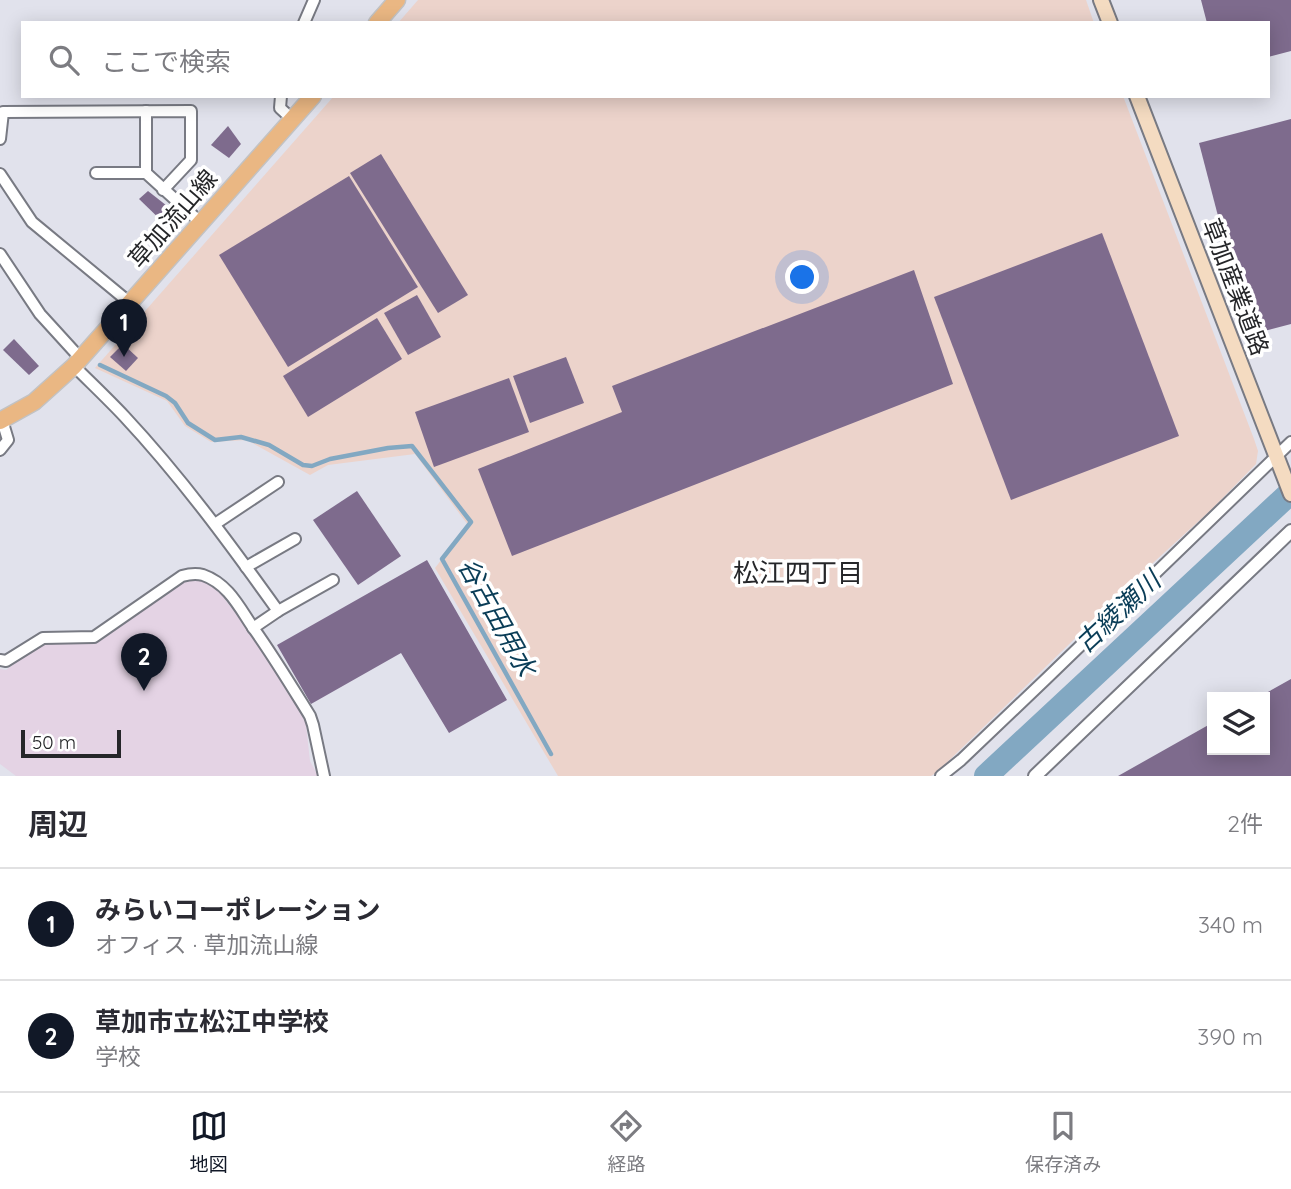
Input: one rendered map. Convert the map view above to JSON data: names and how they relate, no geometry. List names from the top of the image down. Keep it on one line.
{"streets":{"main road":["草加流山線","草加産業道路"]},"districts":["松江四丁目"],"water":["古綾瀬川","谷古田用水"],"scale_bar":"50 m","page":{"search":"ここで検索","pins":["1","2"],"scale":"50 m","heading":["周辺","2件"],"list":[{"mark":"1","name":"みらいコーポレーション","note":"オフィス · 草加流山線","value":"340 m"},{"mark":"2","name":"草加市立松江中学校","note":"学校","value":"390 m"}],"nav":["地図","経路","保存済み"]}}
